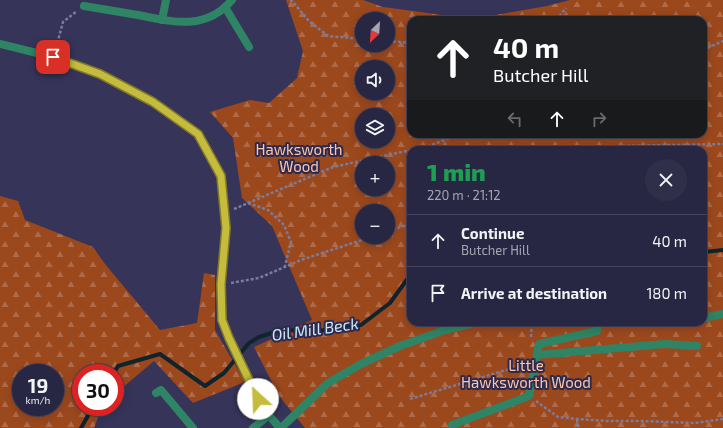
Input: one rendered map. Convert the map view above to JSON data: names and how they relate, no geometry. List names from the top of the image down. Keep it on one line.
{"water":["Oil Mill Beck"],"parks":["Hawksworth Wood","Little Hawksworth Wood"],"north":"bottom left","page":{"map_buttons":["+","−"],"turn":["40 m","Butcher Hill"],"heading":["1 min","220 m · 21:12"],"list":[{"name":"Continue","note":"Butcher Hill","value":"40 m"},{"name":"Arrive at destination","value":"180 m"}],"speed":"19 km/h","limit":"30"}}
